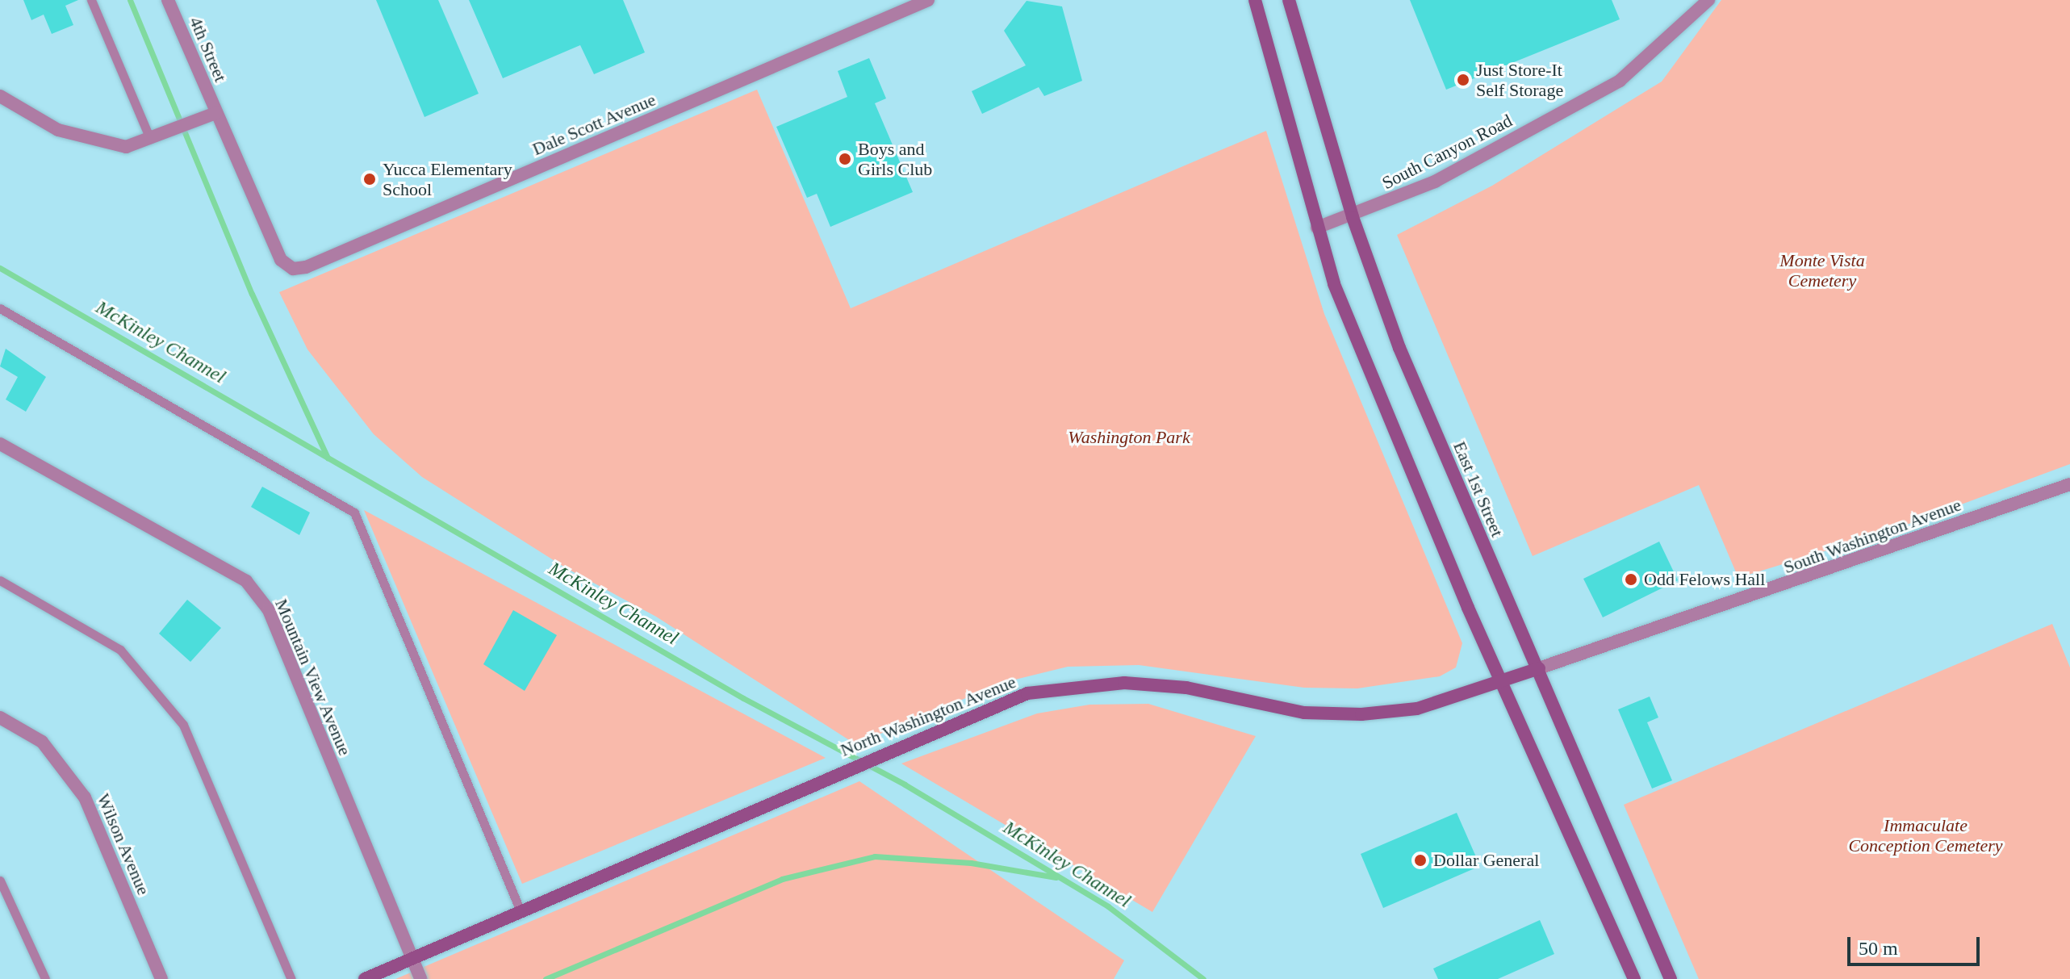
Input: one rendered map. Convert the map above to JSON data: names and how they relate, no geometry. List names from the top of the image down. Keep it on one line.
{"streets":{"main road":["East 1st Street","North Washington Avenue"],"street":["4th Street","Dale Scott Avenue","South Canyon Road","South Washington Avenue","Mountain View Avenue","Wilson Avenue"]},"crossings":[["4th Street","Dale Scott Avenue"],["South Canyon Road","East 1st Street"],["East 1st Street","South Washington Avenue"],["East 1st Street","North Washington Avenue"],["South Washington Avenue","North Washington Avenue"],["Mountain View Avenue","North Washington Avenue"]],"water":["McKinley Channel"],"parks":["Monte Vista Cemetery","Washington Park","Immaculate Conception Cemetery"],"places":["Just Store-It Self Storage","Boys and Girls Club","Yucca Elementary School","Odd Felows Hall","Dollar General"],"scale_bar":"50 m"}
